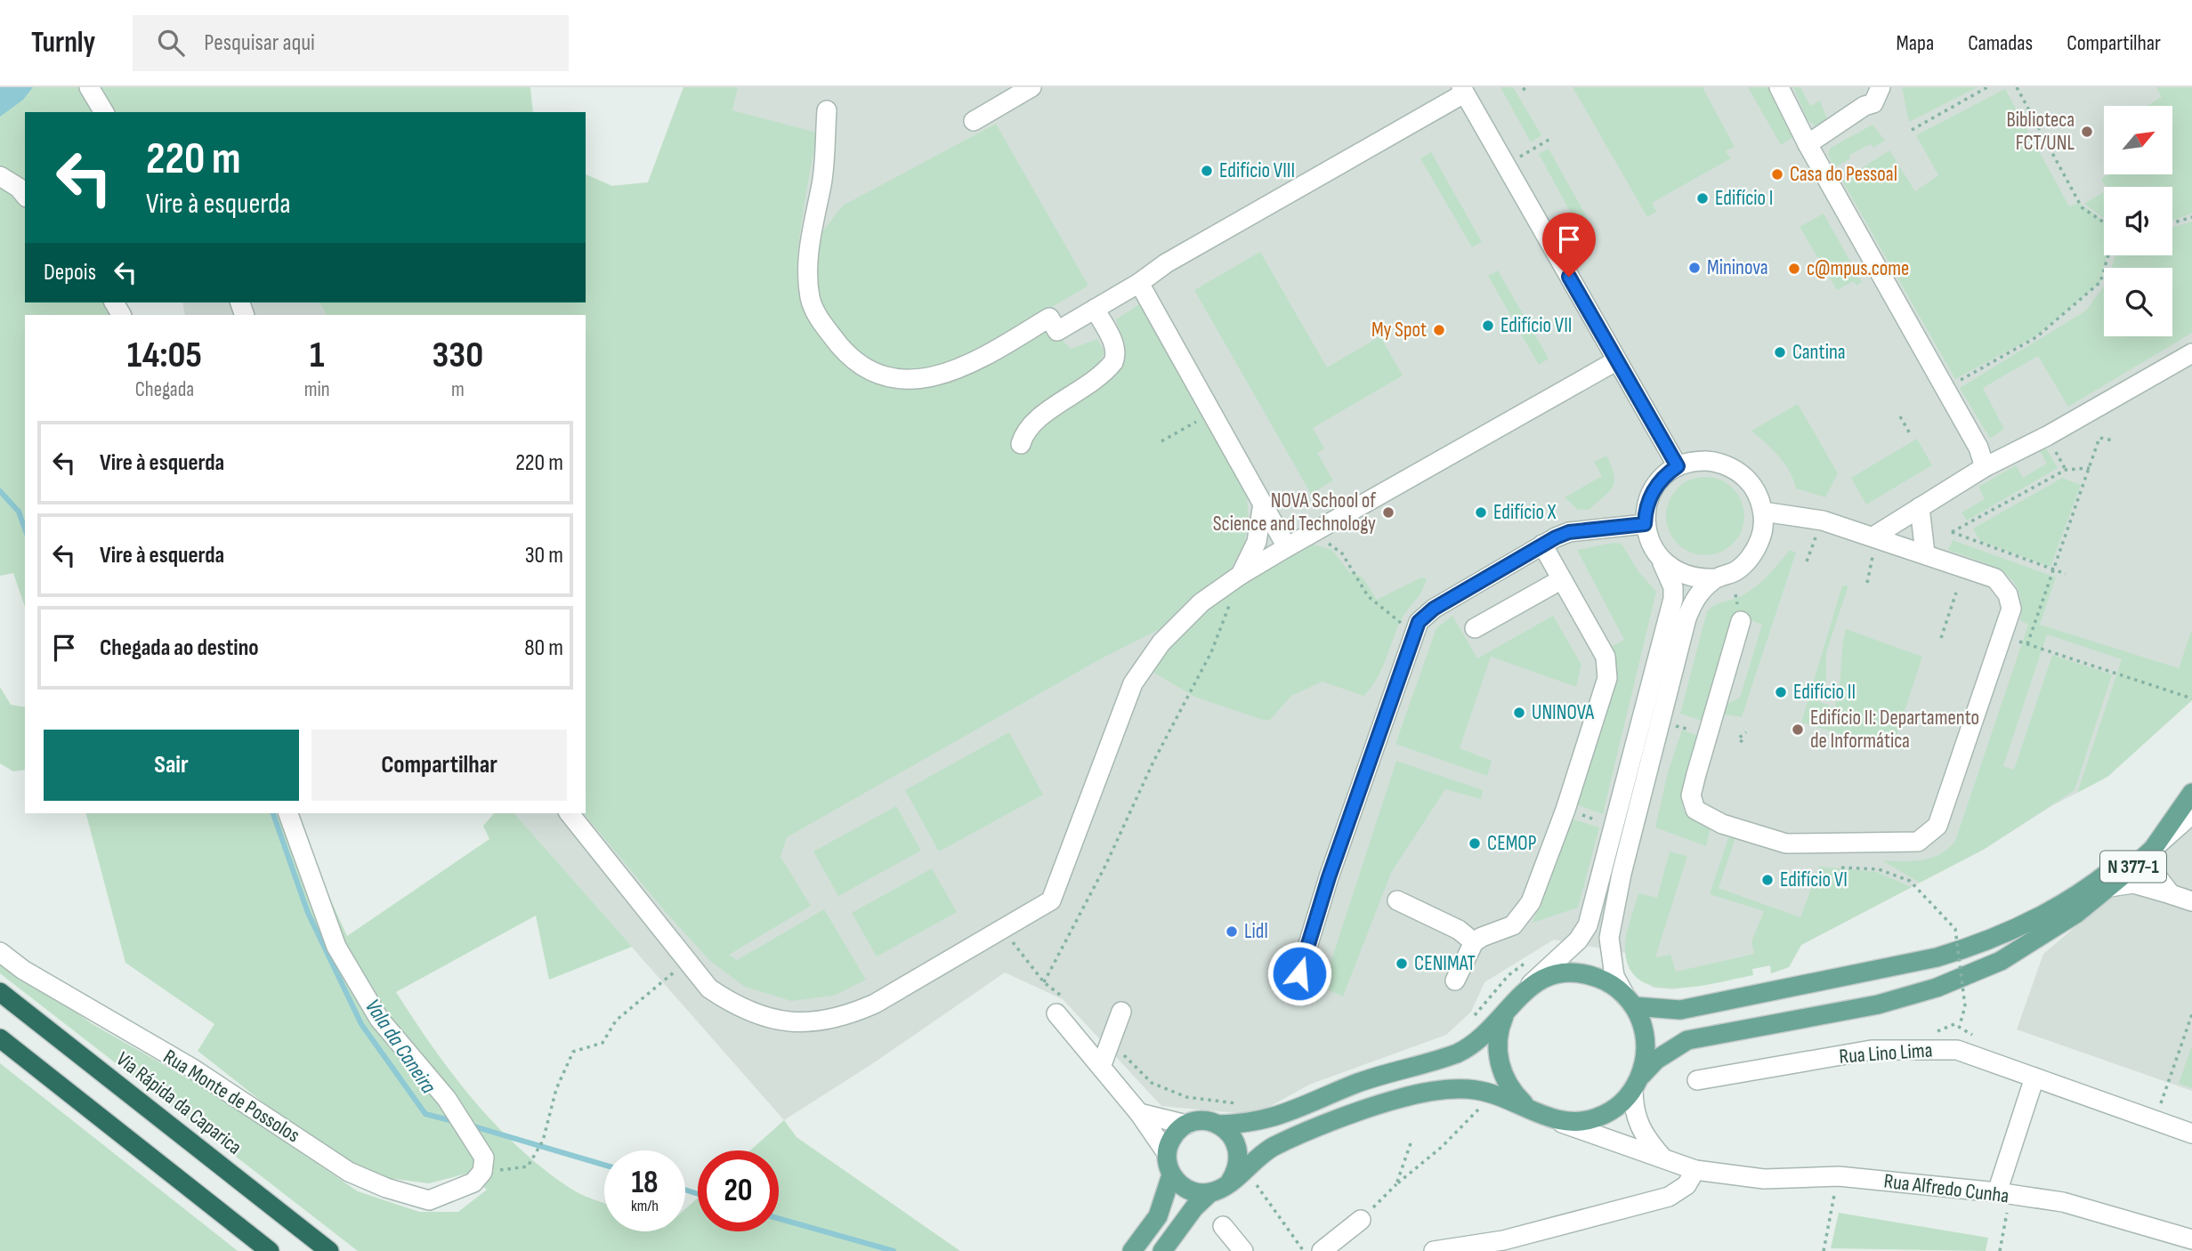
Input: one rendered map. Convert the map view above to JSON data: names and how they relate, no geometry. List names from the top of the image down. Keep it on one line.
{"streets":{"highway":["Via Rápida da Caparica"],"main road":["N 377-1"],"street":["Rua Lino Lima","Rua Monte de Possolos","Rua Alfredo Cunha"]},"crossings":[["N 377-1","Rua Alfredo Cunha"]],"water":["Vala da Caneira"],"places":["Biblioteca FCT/UNL","Edifício VIII","Casa do Pessoal","Edifício I","Mininova","c@mpus.come","Edifício VII","My Spot","Cantina","NOVA School of Science and Technology","Edifício X","Edifício II","UNINOVA","Edifício II: Departamento de Informática","CEMOP","Edifício VI","Lidl","CENIMAT"],"north":"top right","page":{"header":"Turnly","search":"Pesquisar aqui","nav":["Mapa","Camadas","Compartilhar"],"turn":["220 m","Vire à esquerda"],"then":"Depois","eta":["14:05","Chegada","1","min","330","m"],"list":[{"name":"Vire à esquerda","value":"220 m"},{"name":"Vire à esquerda","value":"30 m"},{"name":"Chegada ao destino","value":"80 m"}],"buttons":["Sair","Compartilhar"],"speed":"18 km/h","limit":"20"}}
